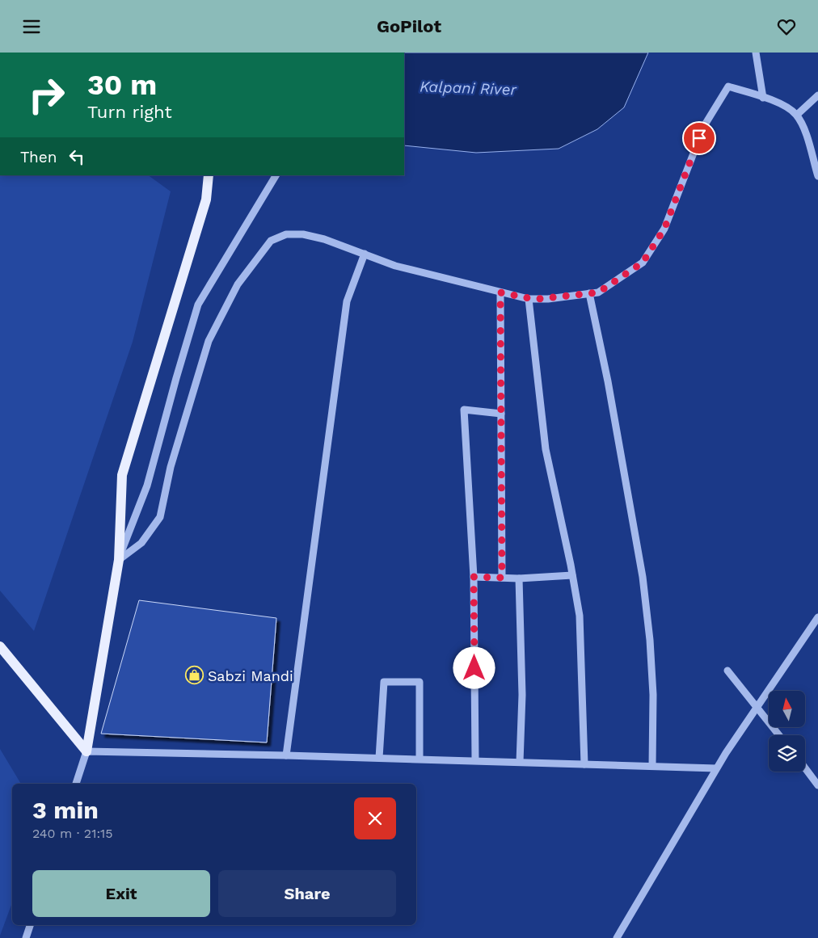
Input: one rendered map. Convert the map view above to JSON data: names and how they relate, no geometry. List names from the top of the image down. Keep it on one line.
{"water":["Kalpani River"],"places":{"shop":["Sabzi Mandi"]},"north":"top","page":{"header":"GoPilot","turn":["30 m","Turn right"],"then":"Then","heading":["3 min","240 m · 21:15"],"buttons":["Exit","Share"]}}
